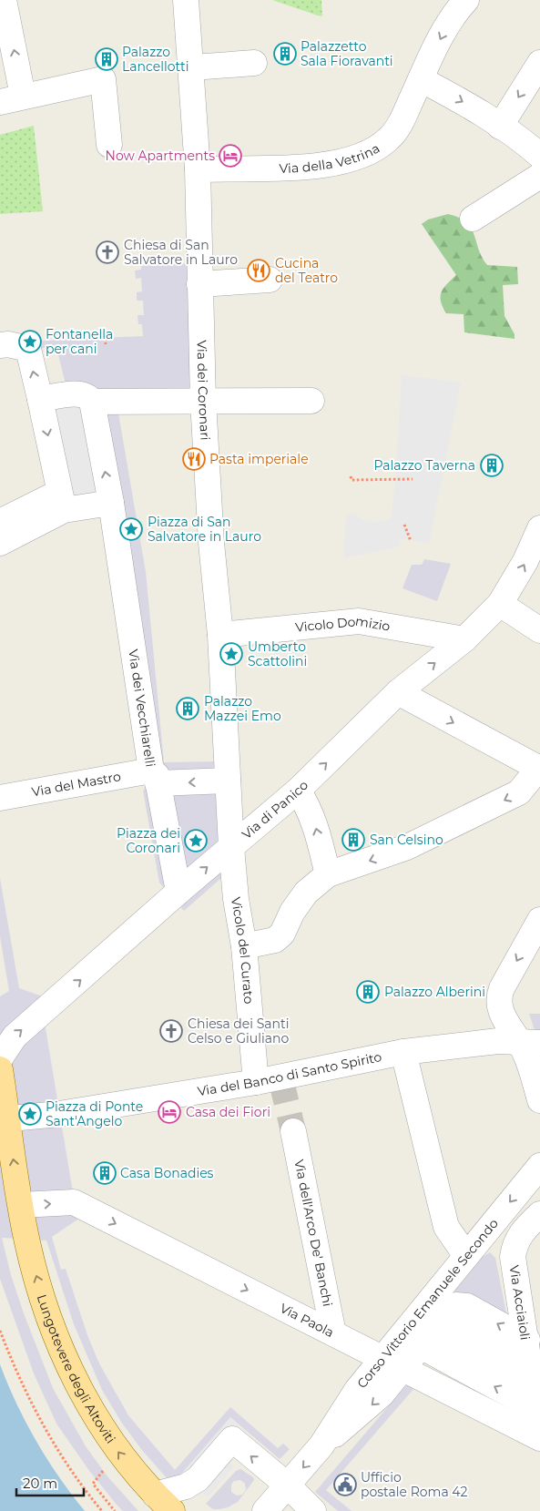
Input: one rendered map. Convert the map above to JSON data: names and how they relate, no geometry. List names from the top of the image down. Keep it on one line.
{"streets":{"main road":["Lungotevere degli Altoviti"],"street":["Via della Vetrina","Via dei Coronari","Vicolo Domizio","Via dei Vecchiarelli","Via del Mastro","Via di Panico","Vicolo del Curato","Via del Banco di Santo Spirito","Via dell'Arco De' Banchi","Via Acciaioli","Corso Vittorio Emanuele Secondo","Via Paola"]},"crossings":[["Via della Vetrina","Via dei Coronari"],["Via dei Coronari","Vicolo Domizio"],["Vicolo Domizio","Via di Panico"],["Via dei Vecchiarelli","Via del Mastro"],["Via dei Vecchiarelli","Via di Panico"],["Via di Panico","Vicolo del Curato"],["Vicolo del Curato","Via del Banco di Santo Spirito"],["Via dell'Arco De' Banchi","Via Paola"],["Corso Vittorio Emanuele Secondo","Via Paola"],["Via Paola","Lungotevere degli Altoviti"]],"one_way":["Corso Vittorio Emanuele Secondo","Via Paola","Lungotevere degli Altoviti"],"places":{"building":["Palazzetto Sala Fioravanti","Palazzo Lancellotti","Palazzo Taverna","Palazzo Mazzei Emo","San Celsino","Palazzo Alberini","Casa Bonadies"],"hotel":["Now Apartments","Casa dei Fiori"],"church":["Chiesa di San Salvatore in Lauro","Chiesa dei Santi Celso e Giuliano"],"restaurant":["Cucina del Teatro","Pasta imperiale"],"place":["Fontanella per cani","Piazza di San Salvatore in Lauro","Umberto Scattolini","Piazza dei Coronari","Piazza di Ponte Sant'Angelo"],"public building":["Ufficio postale Roma 42"]},"scale_bar":"20 m"}
